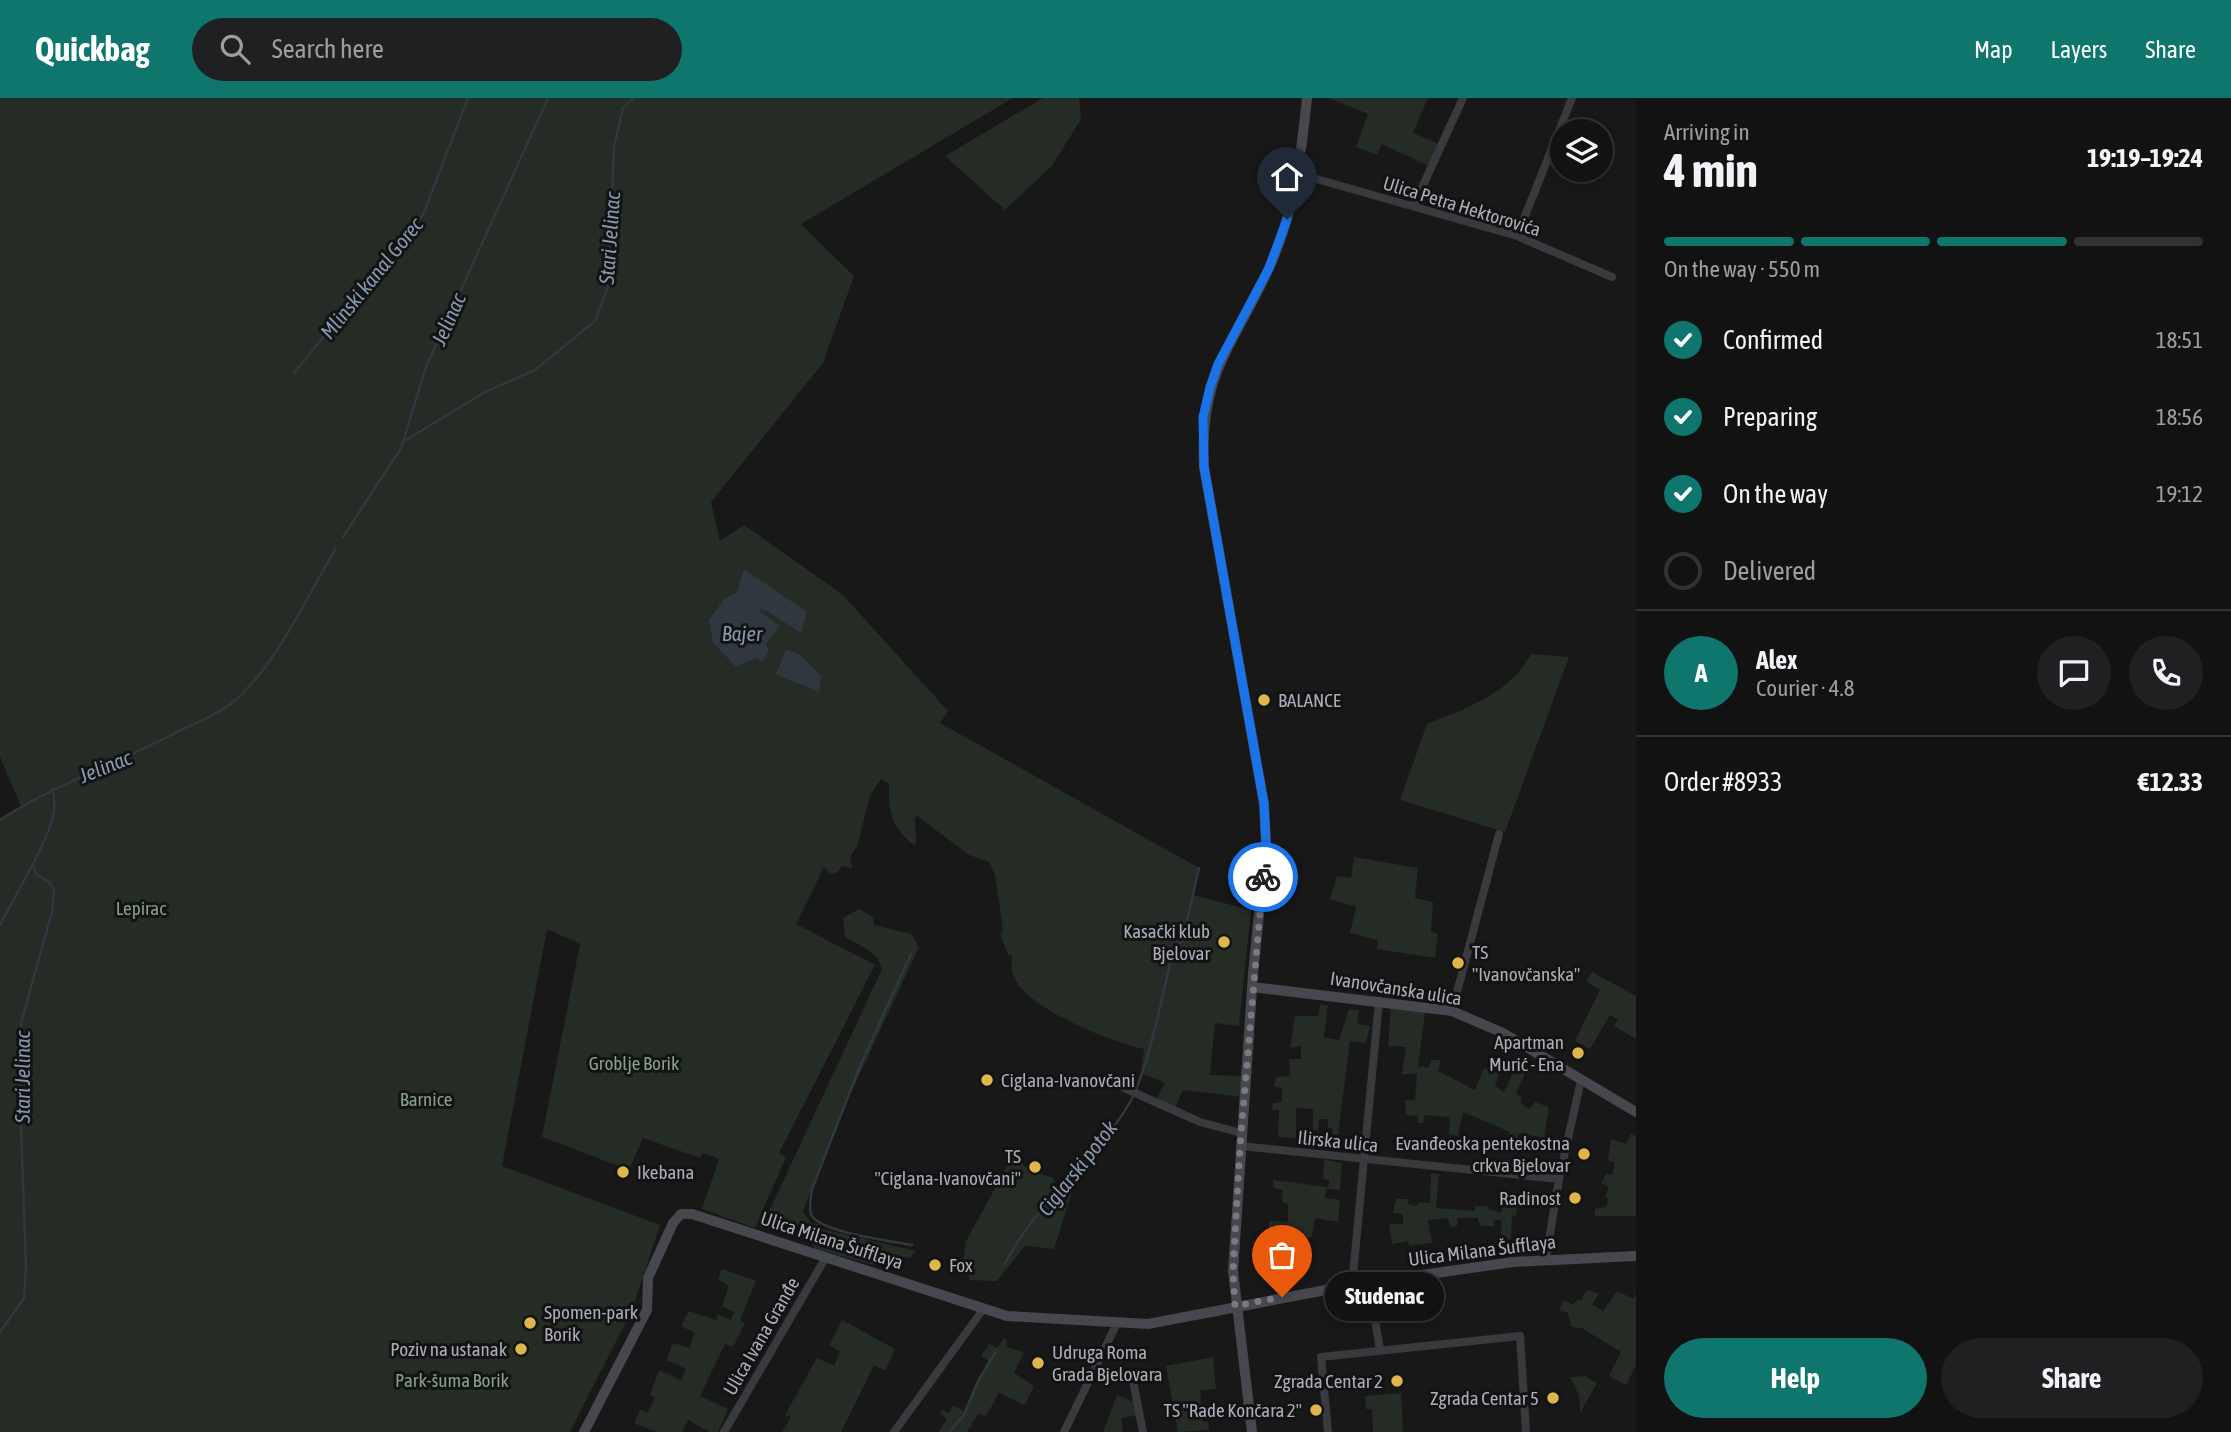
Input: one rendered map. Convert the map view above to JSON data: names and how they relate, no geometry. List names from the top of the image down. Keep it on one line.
{"streets":{"street":["Ulica Petra Hektorovića","Ivanovčanska ulica","Ilirska ulica","Ulica Milana Šufflaya","Ulica Ivana Granđe"]},"crossings":[["Ulica Milana Šufflaya","Ulica Ivana Granđe"]],"water":["Stari Jelinac","Mlinski kanal Gorec","Jelinac","Bajer","Ciglarski potok"],"parks":["Lepirac","Groblje Borik","Barnice","Park-šuma Borik"],"places":["BALANCE","Kasački klub Bjelovar","TS \"Ivanovčanska\"","Apartman Murić - Ena","Ciglana-Ivanovčani","Evanđeoska pentekostna crkva Bjelovar","TS \"Ciglana-Ivanovčani\"","Ikebana","Radinost","Fox","Studenac","Spomen-park Borik","Poziv na ustanak","Udruga Roma Grada Bjelovara","Zgrada Centar 2","Zgrada Centar 5","TS \"Rade Končara 2\""],"page":{"header":"Quickbag","search":"Search here","nav":["Map","Layers","Share"],"heading":["4 min","Arriving in","19:19–19:24"],"panel":["Alex","Courier · 4.8","Order #8933","€12.33"],"bar":"On the way · 550 m","list":[["Confirmed","18:51"],["Preparing","18:56"],["On the way","19:12"],"Delivered"],"round":"A","bubble":"Studenac","buttons":["Help","Share"]}}
